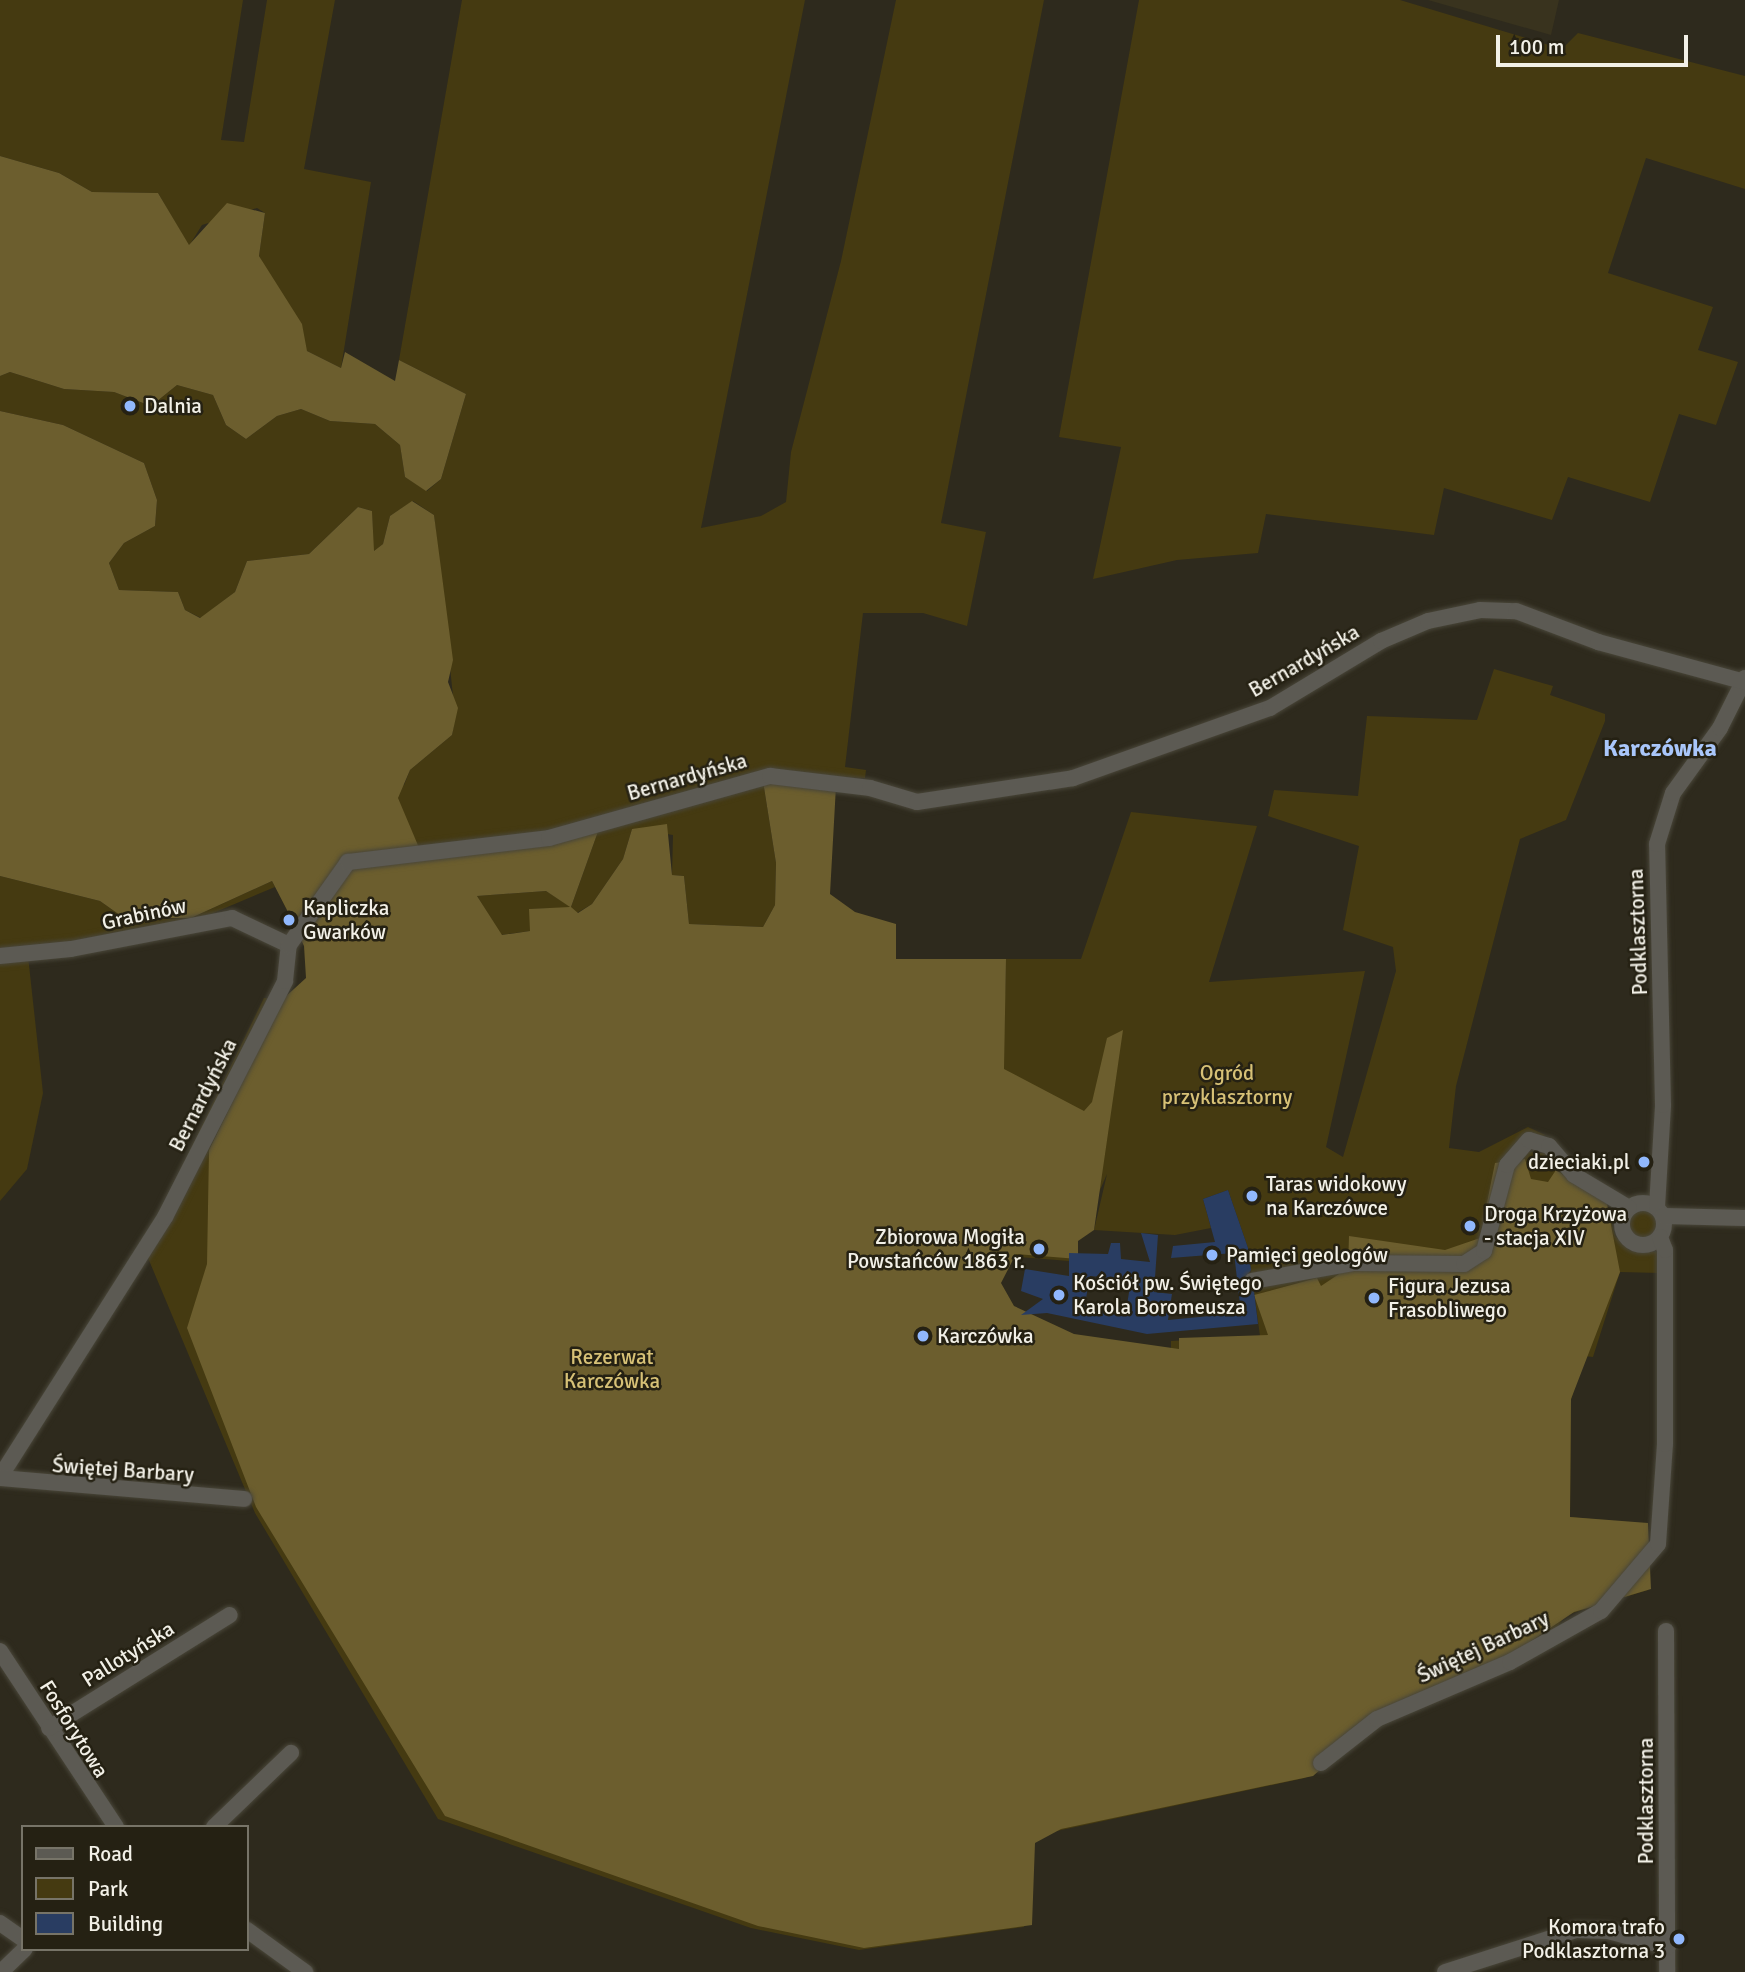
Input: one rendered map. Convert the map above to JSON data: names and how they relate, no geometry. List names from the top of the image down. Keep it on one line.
{"streets":{"street":["Bernardyńska","Grabinów","Podklasztorna","Świętej Barbary","Pallotyńska","Fosforytowa"]},"crossings":[["Bernardyńska","Grabinów"],["Bernardyńska","Podklasztorna"],["Bernardyńska","Świętej Barbary"],["Podklasztorna","Świętej Barbary"],["Pallotyńska","Fosforytowa"]],"districts":["Karczówka"],"parks":["Ogród przyklasztorny","Rezerwat Karczówka"],"places":["Dalnia","Kapliczka Gwarków","dzieciaki.pl","Taras widokowy na Karczówce","Droga Krzyżowa - stacja XIV","Zbiorowa Mogiła Powstańców 1863 r.","Pamięci geologów","Kościół pw. Świętego Karola Boromeusza","Figura Jezusa Frasobliwego","Karczówka","Komora trafo Podklasztorna 3"],"legend":["Road","Park","Building"],"scale_bar":"100 m"}
